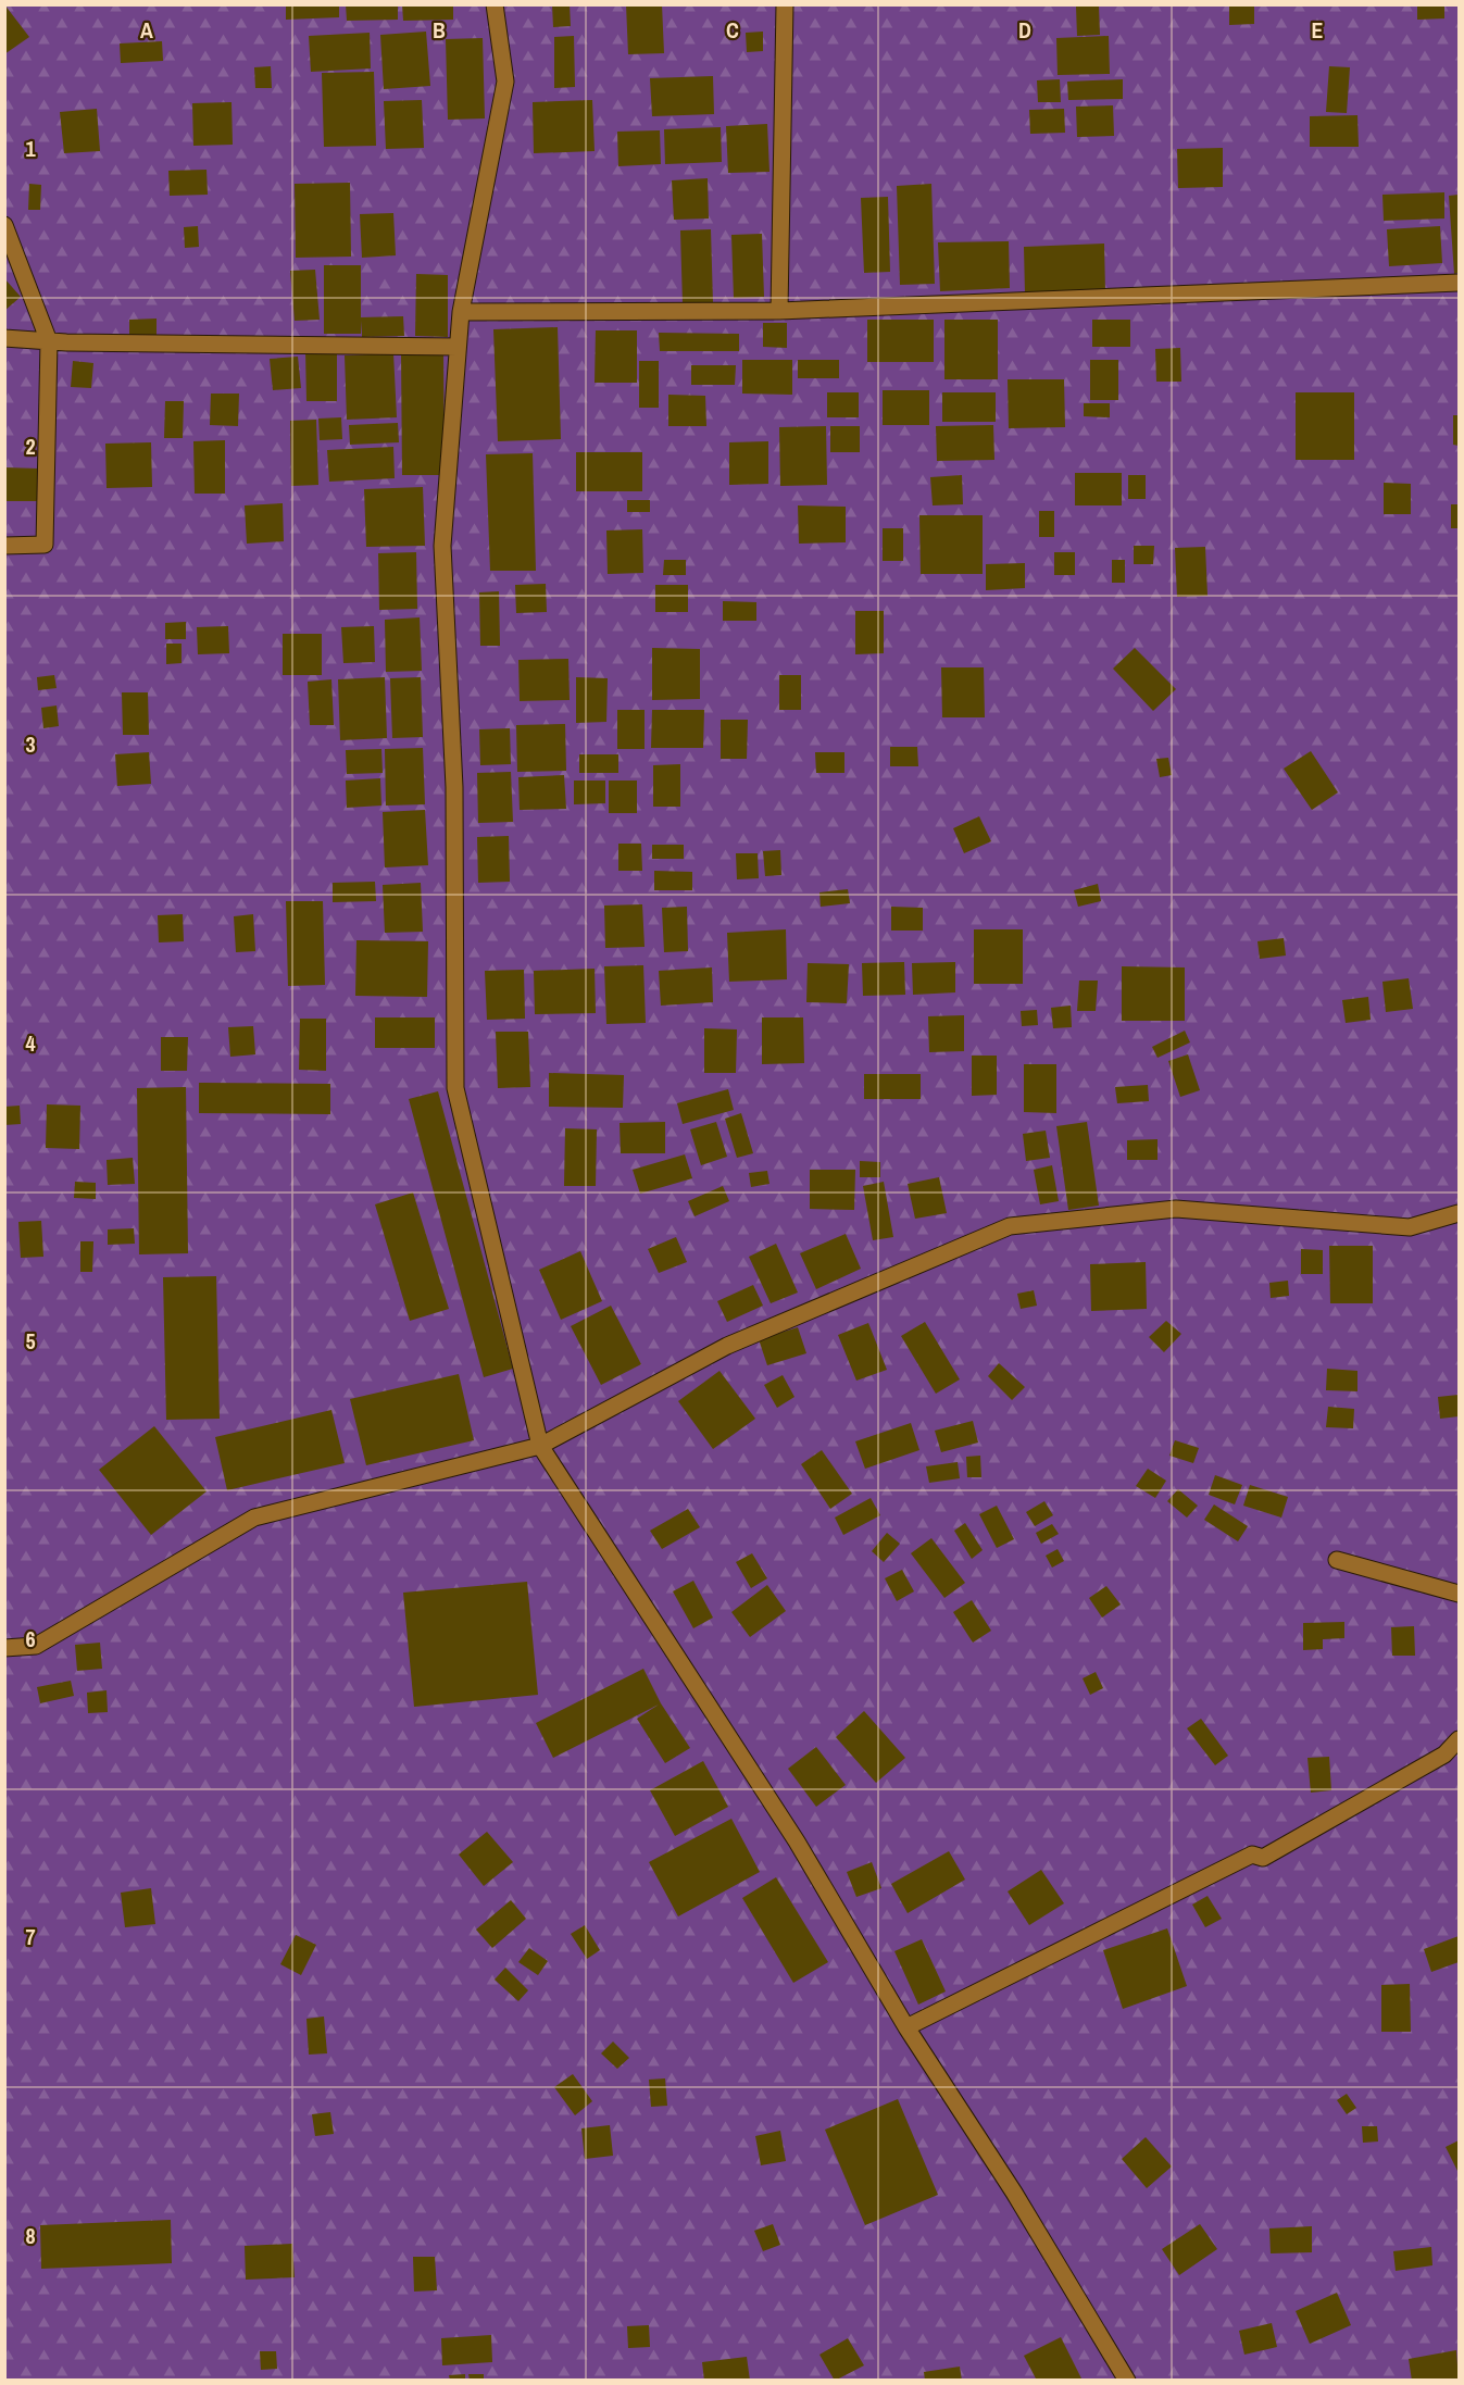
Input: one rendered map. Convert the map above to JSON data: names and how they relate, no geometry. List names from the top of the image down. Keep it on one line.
{"grid":{"columns":["A","B","C","D","E"],"rows":["1","2","3","4","5","6","7","8"]}}
